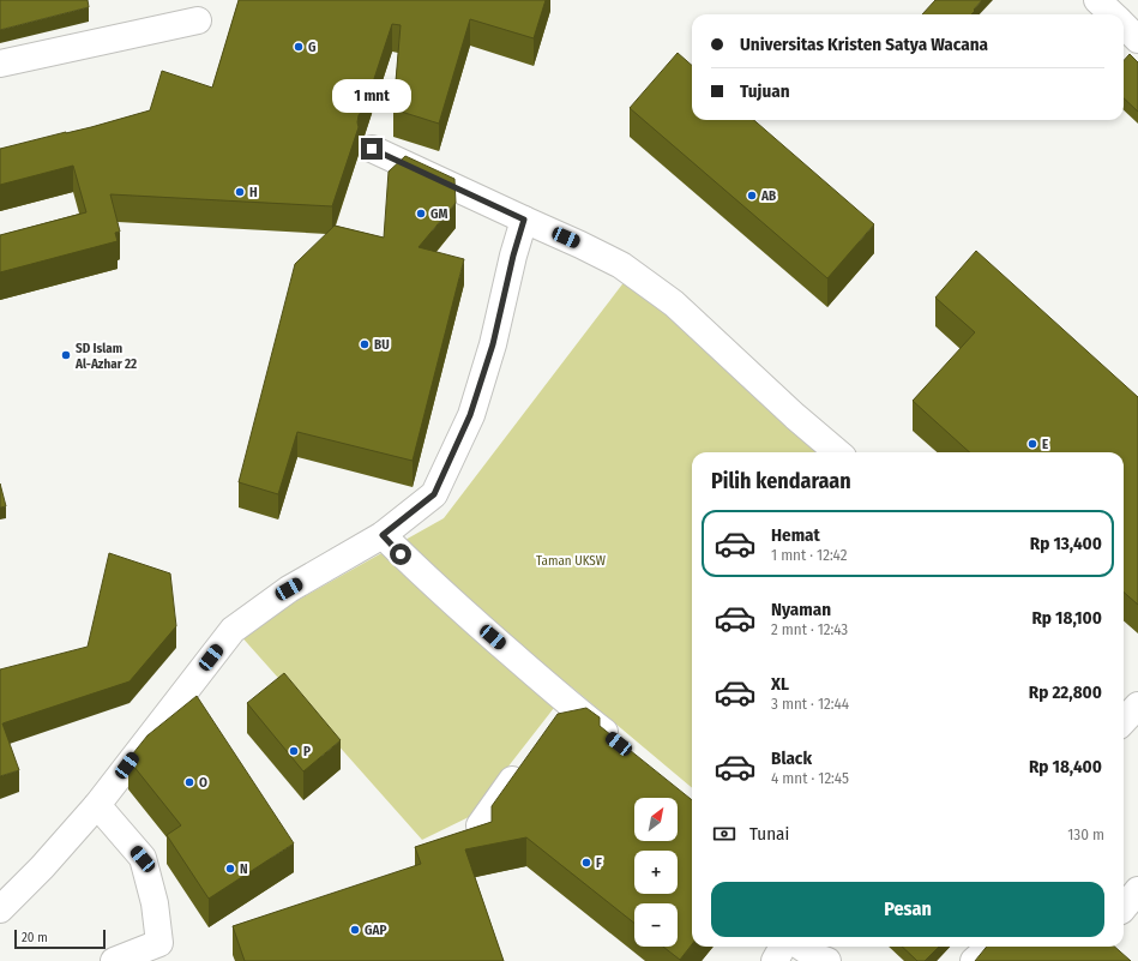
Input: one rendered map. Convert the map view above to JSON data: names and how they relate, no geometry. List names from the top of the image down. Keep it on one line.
{"parks":["Taman UKSW"],"places":["G","H","AB","GM","BU","SD Islam Al-Azhar 22","E","P","O","F","N","GAP"],"scale_bar":"20 m","north":"top right","page":{"banner":["Universitas Kristen Satya Wacana","Tujuan"],"bubble":"1 mnt","heading":"Pilih kendaraan","list":[{"name":"Hemat","note":"1 mnt · 12:42","value":"Rp 13,400"},{"name":"Nyaman","note":"2 mnt · 12:43","value":"Rp 18,100"},{"name":"XL","note":"3 mnt · 12:44","value":"Rp 22,800"},{"name":"Black","note":"4 mnt · 12:45","value":"Rp 18,400"}],"map_buttons":["+","−"],"pay":["Tunai","130 m"],"buttons":"Pesan","scale":"20 m"}}
